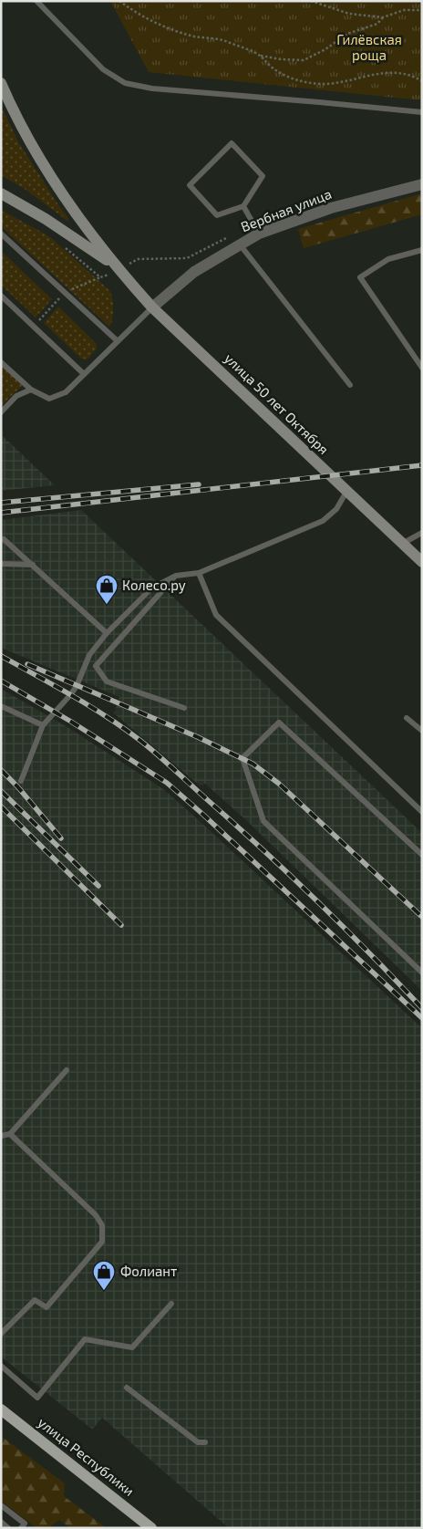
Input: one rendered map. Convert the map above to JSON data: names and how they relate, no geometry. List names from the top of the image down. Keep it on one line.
{"streets":{"main road":["улица 50 лет Октября","улица Республики"],"street":["Вербная улица"]},"crossings":[["Вербная улица","улица 50 лет Октября"]],"parks":["Гилёвская роща"],"places":{"shop":["Колесо.ру","Фолиант"]}}
